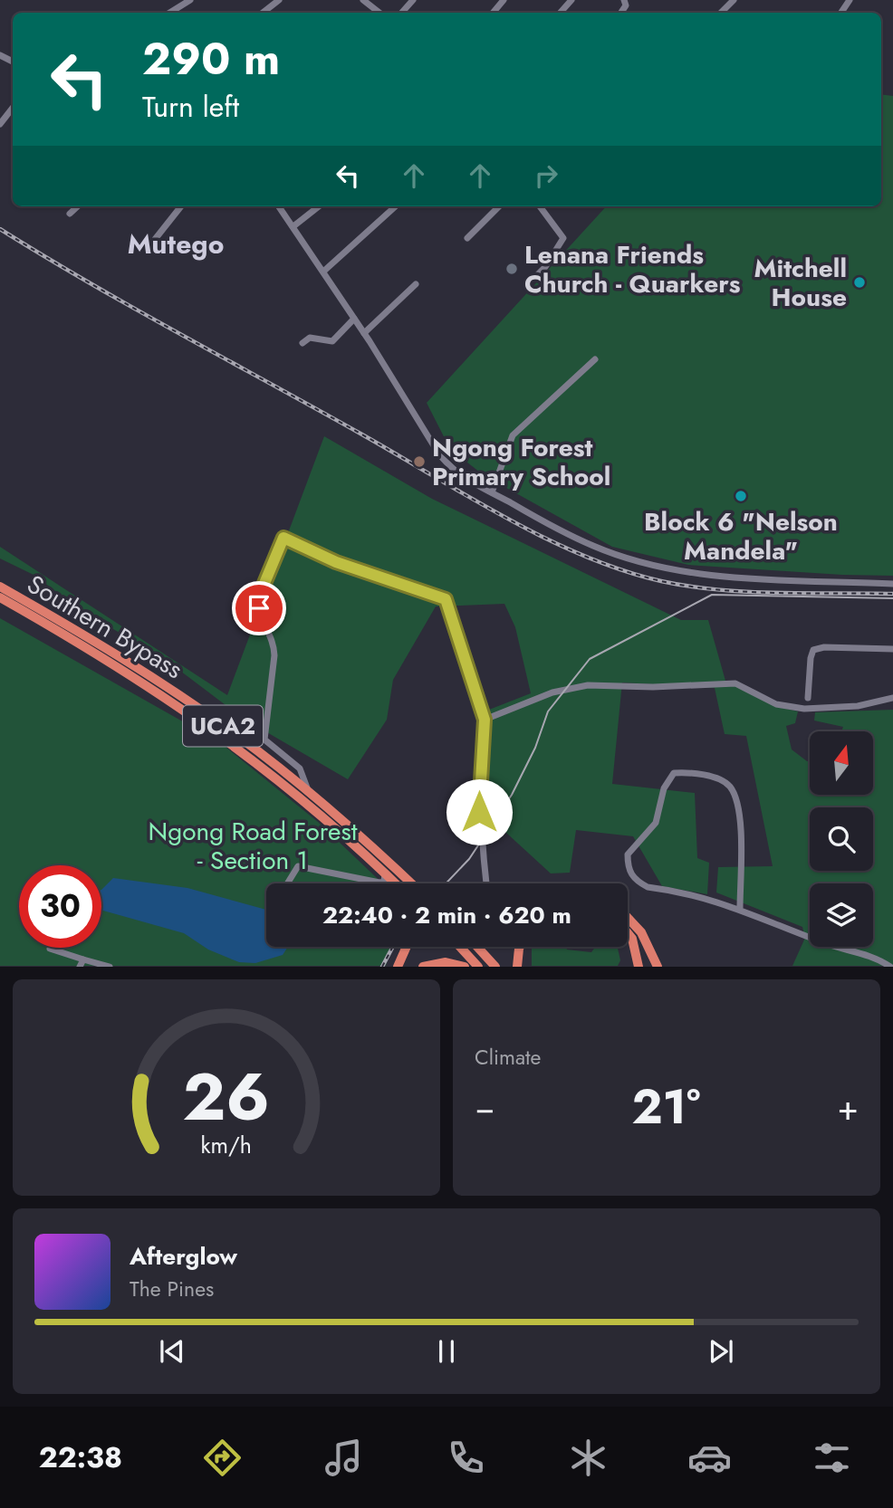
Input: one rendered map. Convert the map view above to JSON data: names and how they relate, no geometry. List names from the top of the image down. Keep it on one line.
{"streets":{"highway":["Southern Bypass","UCA2"]},"districts":["Mutego"],"parks":["Ngong Road Forest - Section 1"],"places":["Lenana Friends Church - Quarkers","Mitchell House","Ngong Forest Primary School","Block 6 \"Nelson Mandela\""],"north":"top","page":{"turn":["290 m","Turn left"],"limit":"30","trip":"22:40 · 2 min · 620 m","tile":"Climate","heat":["−","21°","+"],"song":["Afterglow","The Pines"],"tabs":"22:38","gauge":["26","km/h"]}}
